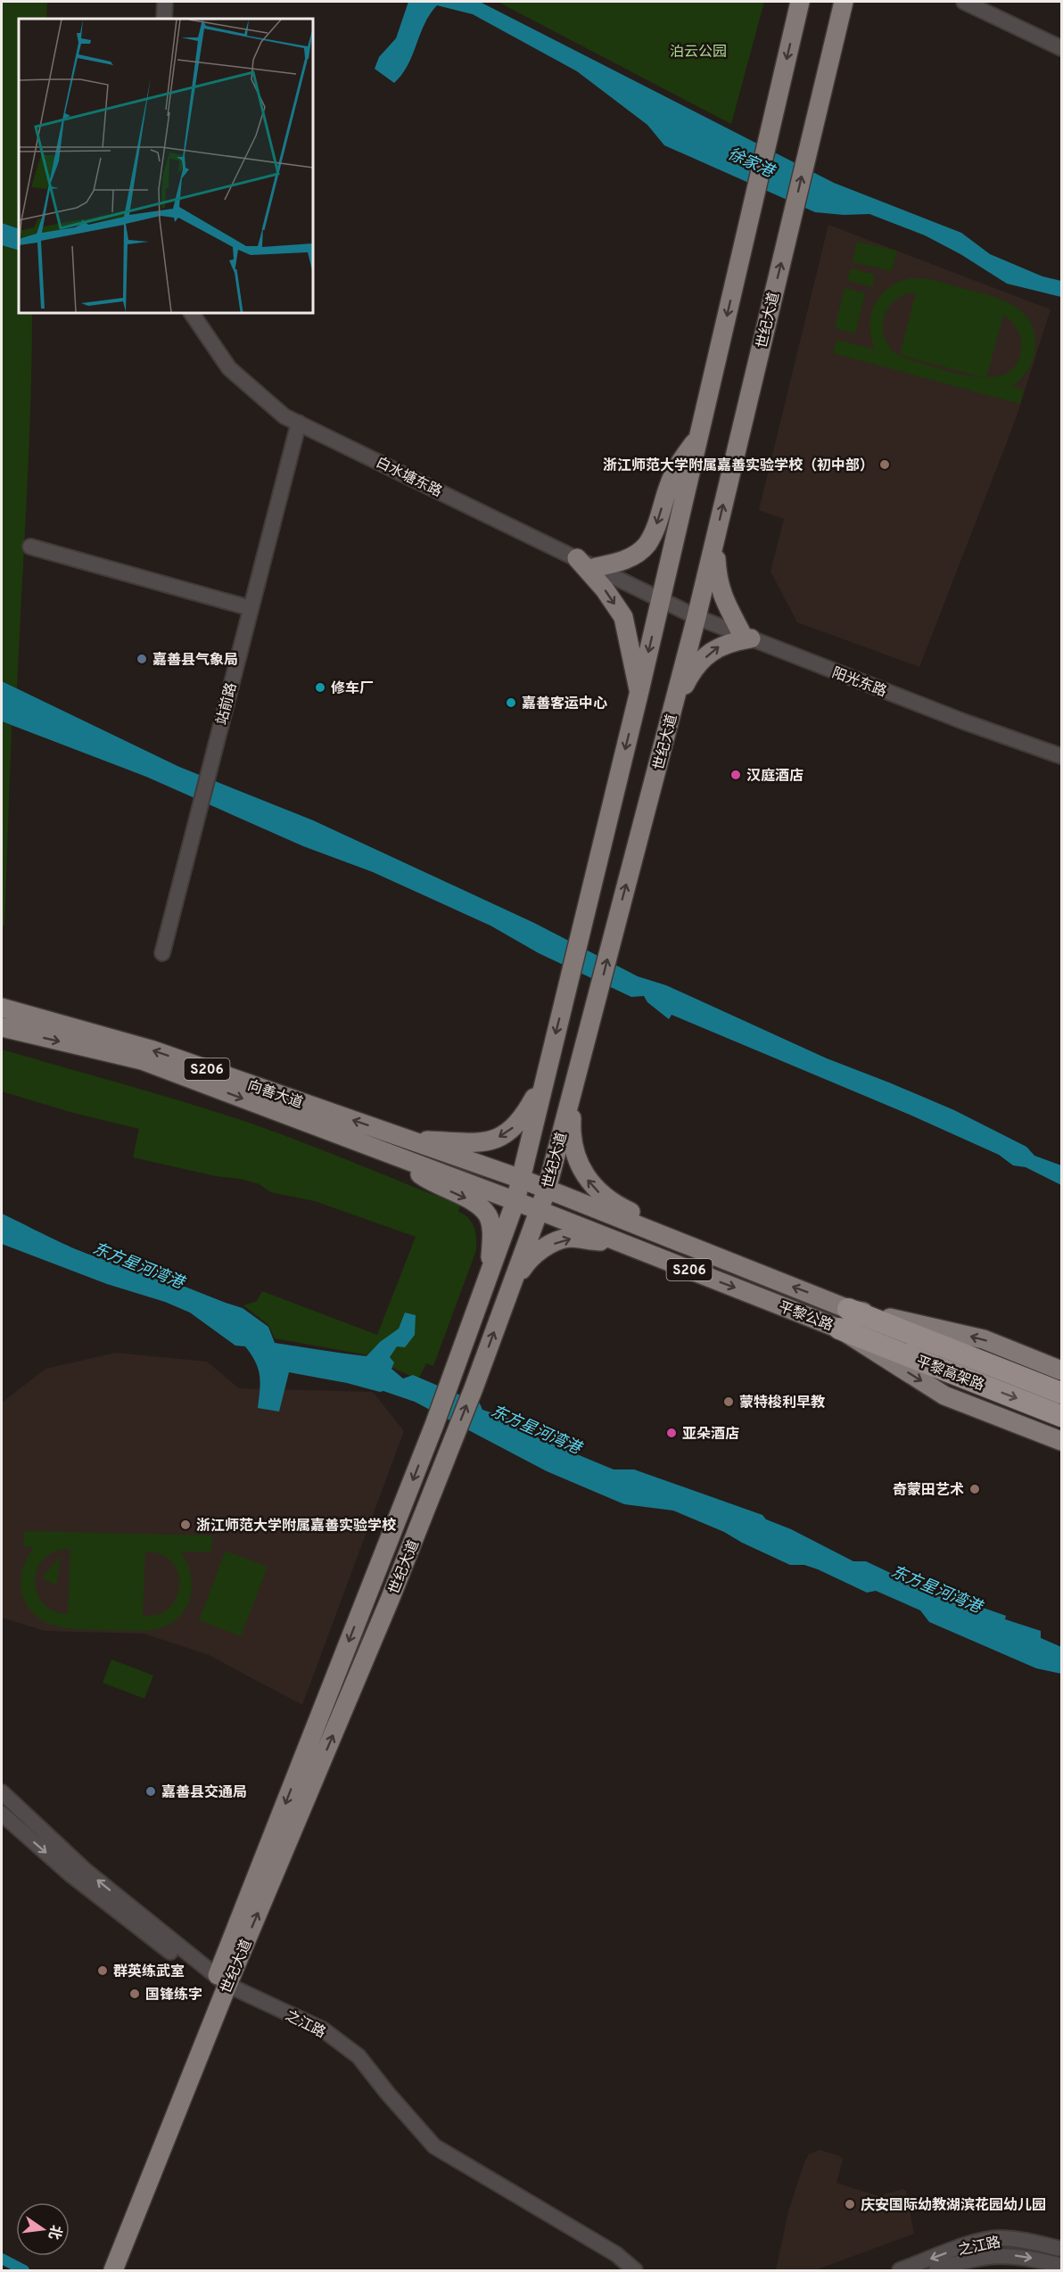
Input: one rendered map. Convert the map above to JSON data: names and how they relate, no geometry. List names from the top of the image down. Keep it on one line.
{"streets":{"highway":["S206","平黎高架路"],"main road":["世纪大道","向善大道","平黎公路"],"street":["白水塘东路","阳光东路","站前路","之江路"]},"crossings":[["世纪大道","白水塘东路"],["世纪大道","阳光东路"],["世纪大道","向善大道"],["世纪大道","平黎公路"],["世纪大道","之江路"],["白水塘东路","阳光东路"],["白水塘东路","站前路"],["向善大道","平黎公路"],["平黎公路","平黎高架路"]],"water":["徐家港","东方星河湾港"],"parks":["泊云公园"],"places":["浙江师范大学附属嘉善实验学校（初中部）","嘉善县气象局","修车厂","嘉善客运中心","汉庭酒店","蒙特梭利早教","亚朵酒店","奇蒙田艺术","浙江师范大学附属嘉善实验学校","嘉善县交通局","群英练武室","国锋练字","庆安国际幼教·湖滨花园幼儿园"],"north":"right"}
